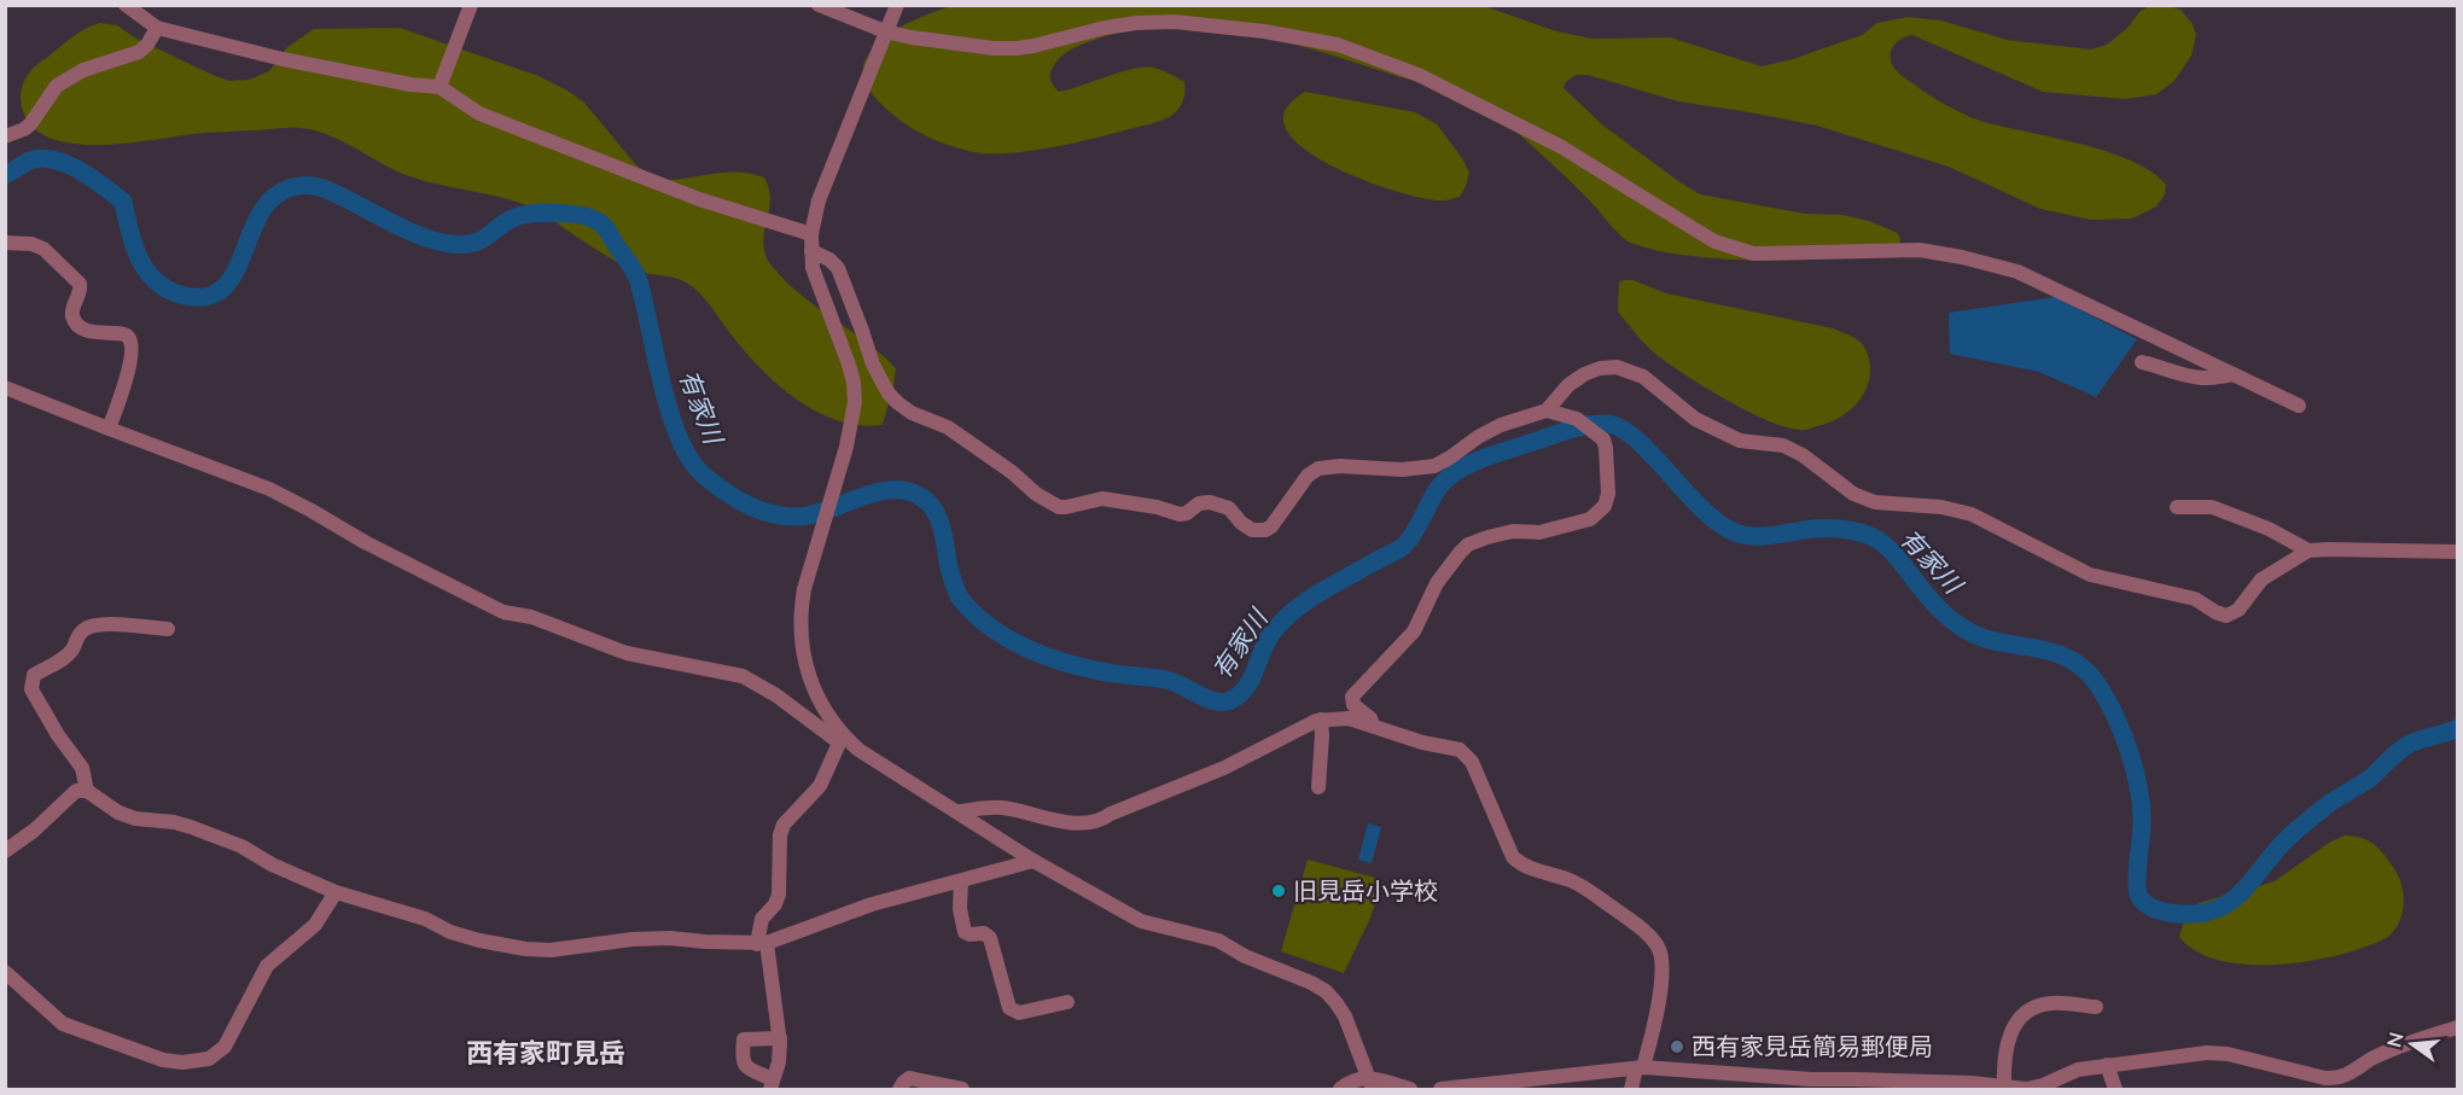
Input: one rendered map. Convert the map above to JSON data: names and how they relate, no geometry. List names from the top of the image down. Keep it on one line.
{"districts":["西有家町見岳"],"water":["有家川"],"places":["旧見岳小学校","西有家見岳簡易郵便局"],"north":"left"}
